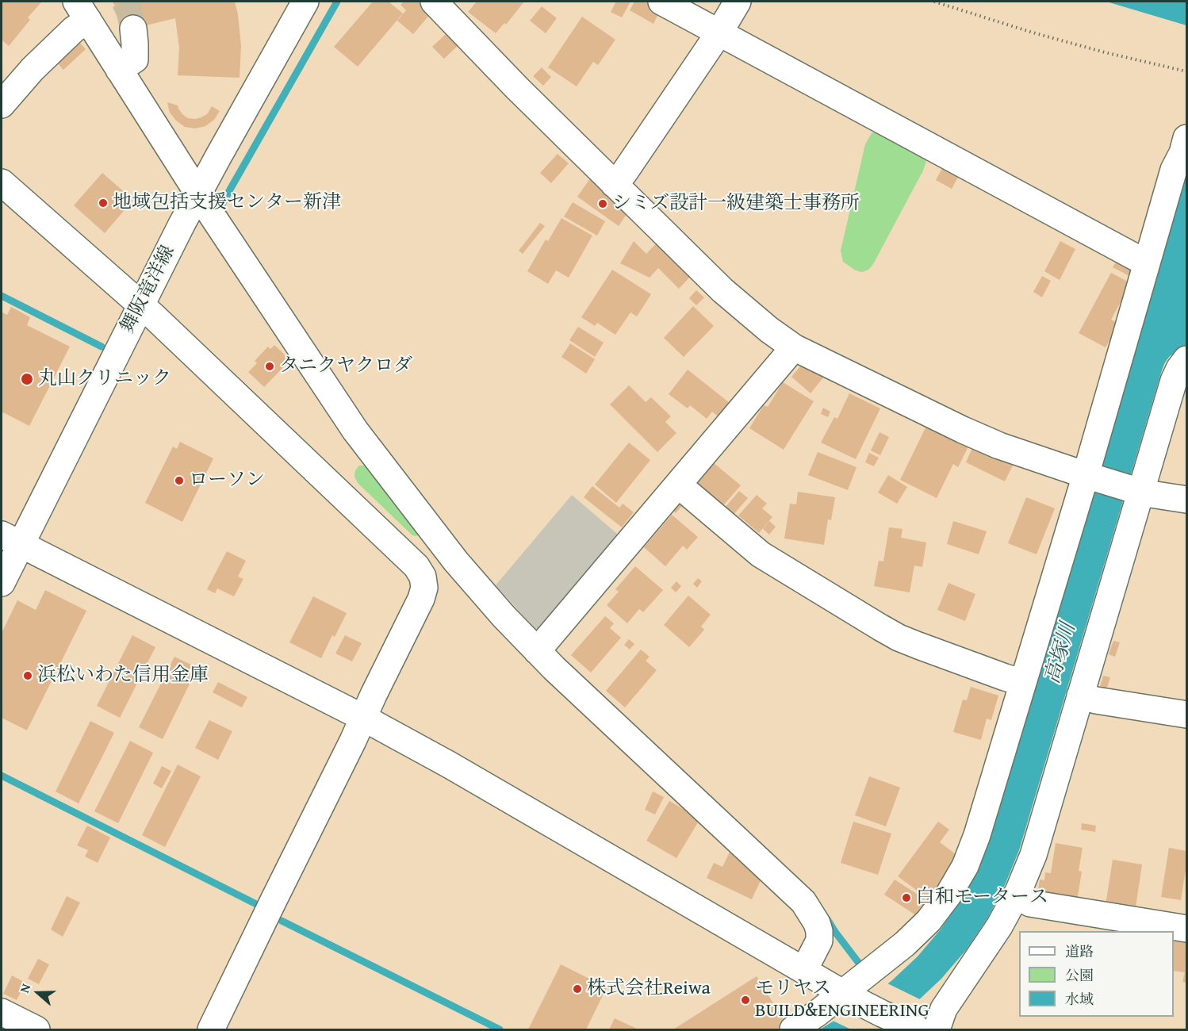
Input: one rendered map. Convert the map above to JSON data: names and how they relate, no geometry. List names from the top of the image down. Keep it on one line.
{"streets":{"street":["舞阪竜洋線"]},"water":["高塚川"],"places":["地域包括支援センター新津","シミズ設計一級建築士事務所","タニクヤクロダ","丸山クリニック","ローソン","浜松いわた信用金庫","白和モータース","株式会社Reiwa","モリヤス BUILD&ENGINEERING"],"legend":["道路","公園","水域"],"north":"left"}
